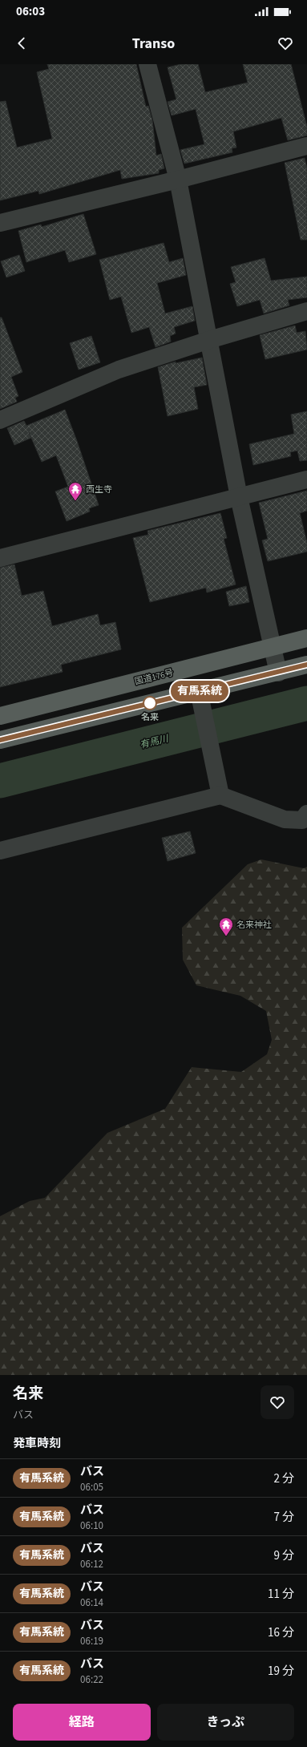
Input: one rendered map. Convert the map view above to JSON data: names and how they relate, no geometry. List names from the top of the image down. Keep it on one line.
{"streets":{"highway":["国道176号"]},"water":["有馬川"],"places":{"temple":["西生寺","名来神社"],"other":["名来"]},"lines":["bus line 有馬系統"],"page":{"status":"06:03","header":"Transo","on_map":"有馬系統","heading":[["名来","バス"],"発車時刻"],"list":[{"mark":"有馬系統","name":"バス","note":"06:05","value":"2 分"},{"mark":"有馬系統","name":"バス","note":"06:10","value":"7 分"},{"mark":"有馬系統","name":"バス","note":"06:12","value":"9 分"},{"mark":"有馬系統","name":"バス","note":"06:14","value":"11 分"},{"mark":"有馬系統","name":"バス","note":"06:19","value":"16 分"},{"mark":"有馬系統","name":"バス","note":"06:22","value":"19 分"}],"buttons":["経路","きっぷ"]}}
